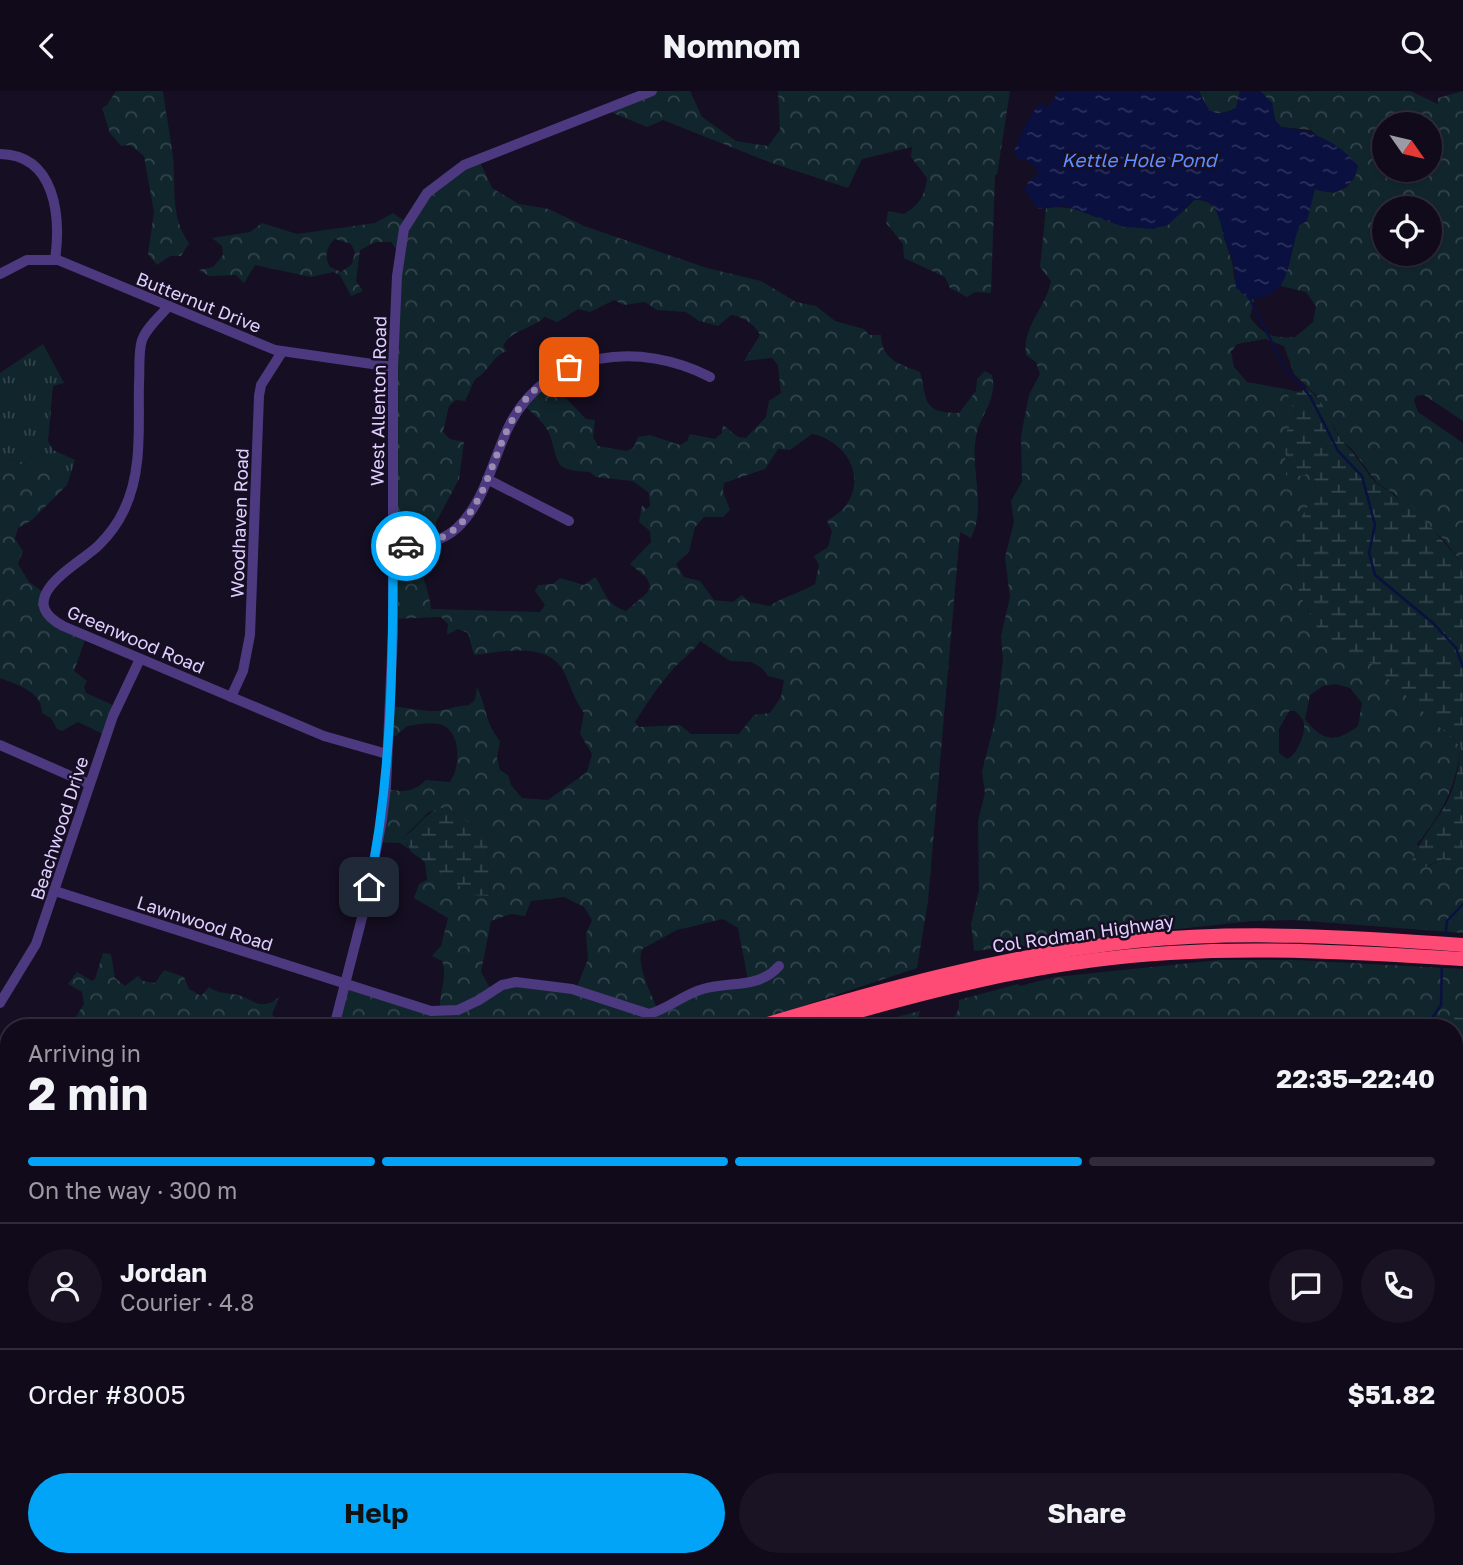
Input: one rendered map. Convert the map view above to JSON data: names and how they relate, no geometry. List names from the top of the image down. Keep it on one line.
{"streets":{"highway":["Col Rodman Highway"],"street":["Butternut Drive","West Allenton Road","Woodhaven Road","Greenwood Road","Beachwood Drive","Lawnwood Road"]},"crossings":[["Butternut Drive","West Allenton Road"],["Butternut Drive","Woodhaven Road"],["Butternut Drive","Greenwood Road"],["West Allenton Road","Greenwood Road"],["West Allenton Road","Lawnwood Road"],["Woodhaven Road","Greenwood Road"],["Greenwood Road","Beachwood Drive"],["Beachwood Drive","Lawnwood Road"]],"water":["Kettle Hole Pond"],"north":"bottom right","page":{"header":"Nomnom","heading":["2 min","Arriving in","22:35–22:40"],"panel":["Jordan","Courier · 4.8","Order #8005","$51.82"],"bar":"On the way · 300 m","buttons":["Help","Share"]}}
